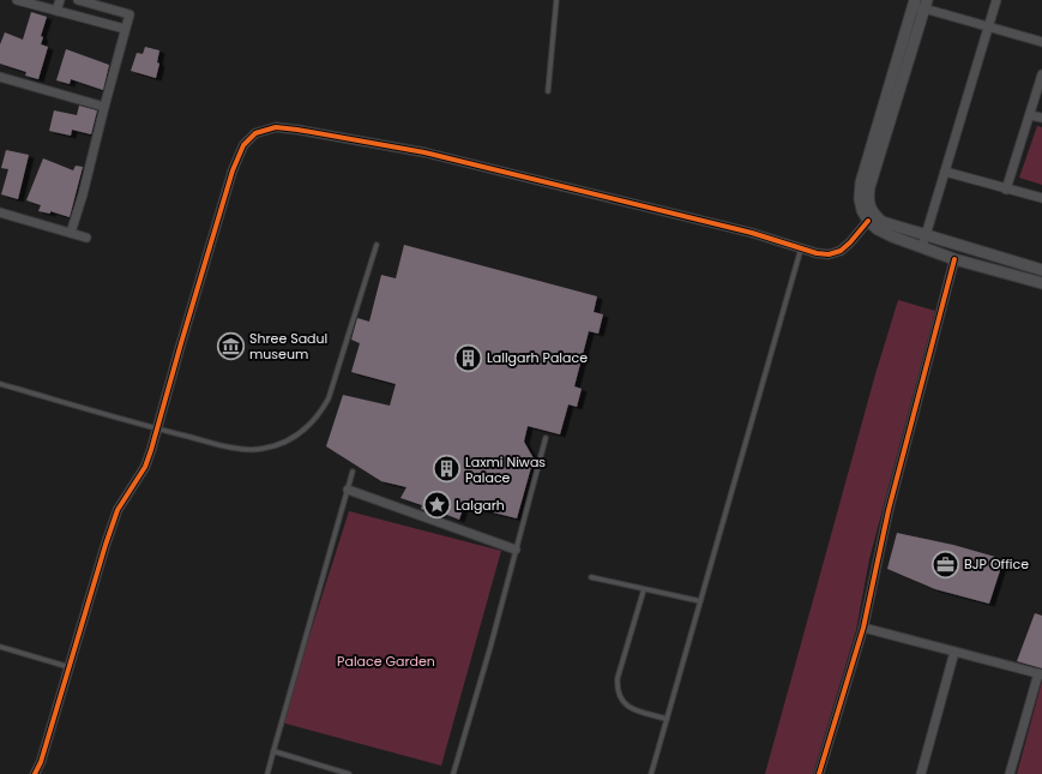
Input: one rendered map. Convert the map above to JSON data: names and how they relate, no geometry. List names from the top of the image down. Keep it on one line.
{"parks":["Palace Garden"],"places":{"museum":["Shree Sadul museum"],"building":["Lallgarh Palace","Laxmi Niwas Palace"],"place":["Lalgarh"],"office":["BJP Office"]}}
